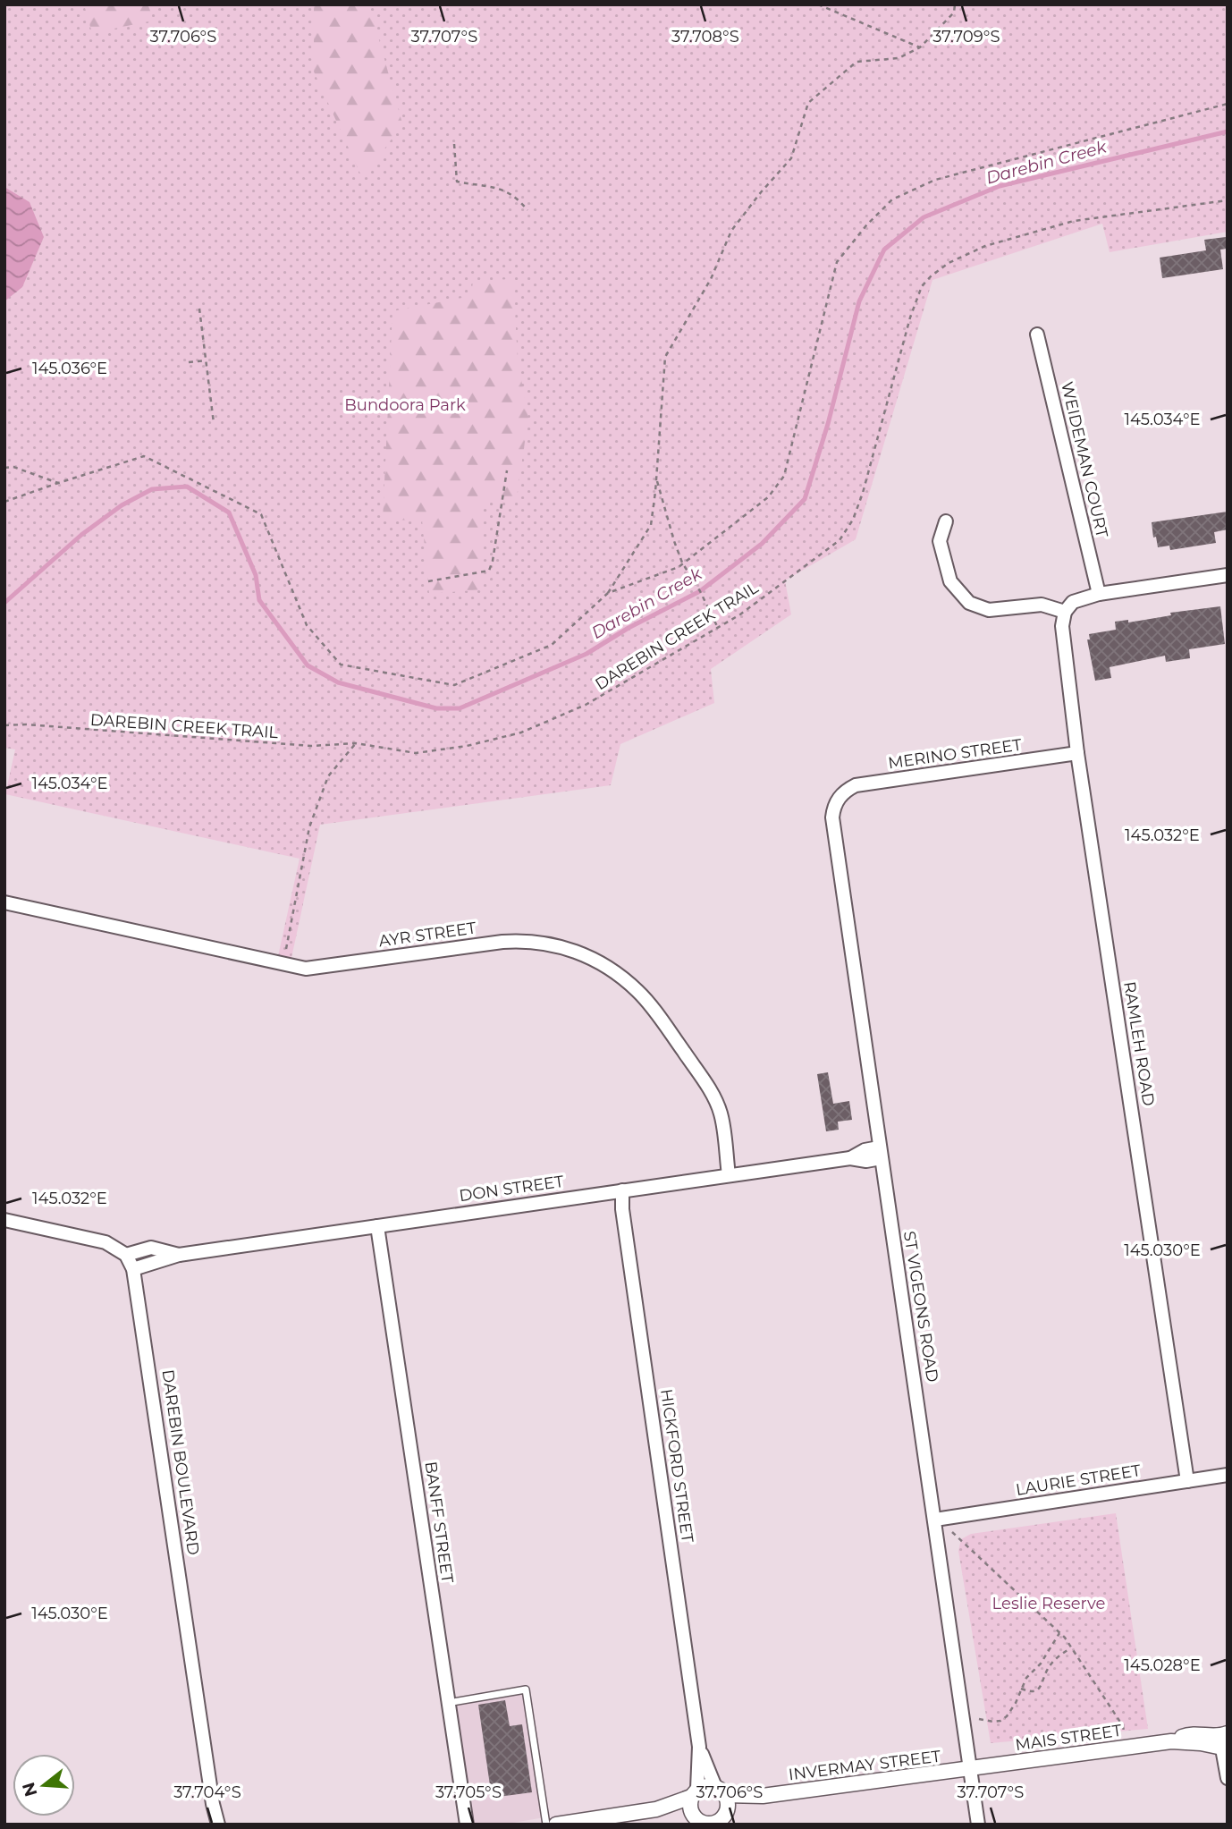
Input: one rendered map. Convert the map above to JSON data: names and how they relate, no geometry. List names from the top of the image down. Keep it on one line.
{"streets":{"street":["WEIDEMAN COURT","MERINO STREET","AYR STREET","RAMLEH ROAD","DON STREET","ST VIGEONS ROAD","DAREBIN BOULEVARD","HICKFORD STREET","LAURIE STREET","BANFF STREET","MAIS STREET","INVERMAY STREET"],"path":["DAREBIN CREEK TRAIL"]},"crossings":[["MERINO STREET","RAMLEH ROAD"],["MERINO STREET","ST VIGEONS ROAD"],["AYR STREET","DON STREET"],["RAMLEH ROAD","LAURIE STREET"],["DON STREET","ST VIGEONS ROAD"],["DON STREET","DAREBIN BOULEVARD"],["DON STREET","HICKFORD STREET"],["DON STREET","BANFF STREET"],["ST VIGEONS ROAD","LAURIE STREET"],["ST VIGEONS ROAD","MAIS STREET"],["ST VIGEONS ROAD","INVERMAY STREET"],["HICKFORD STREET","INVERMAY STREET"],["MAIS STREET","INVERMAY STREET"]],"water":["Darebin Creek"],"parks":["Bundoora Park","Leslie Reserve"],"north":"left","coordinates":["37.706°S","37.707°S","37.708°S","37.709°S","145.036°E","145.034°E","145.032°E","145.030°E","145.028°E","37.704°S","37.705°S"]}
